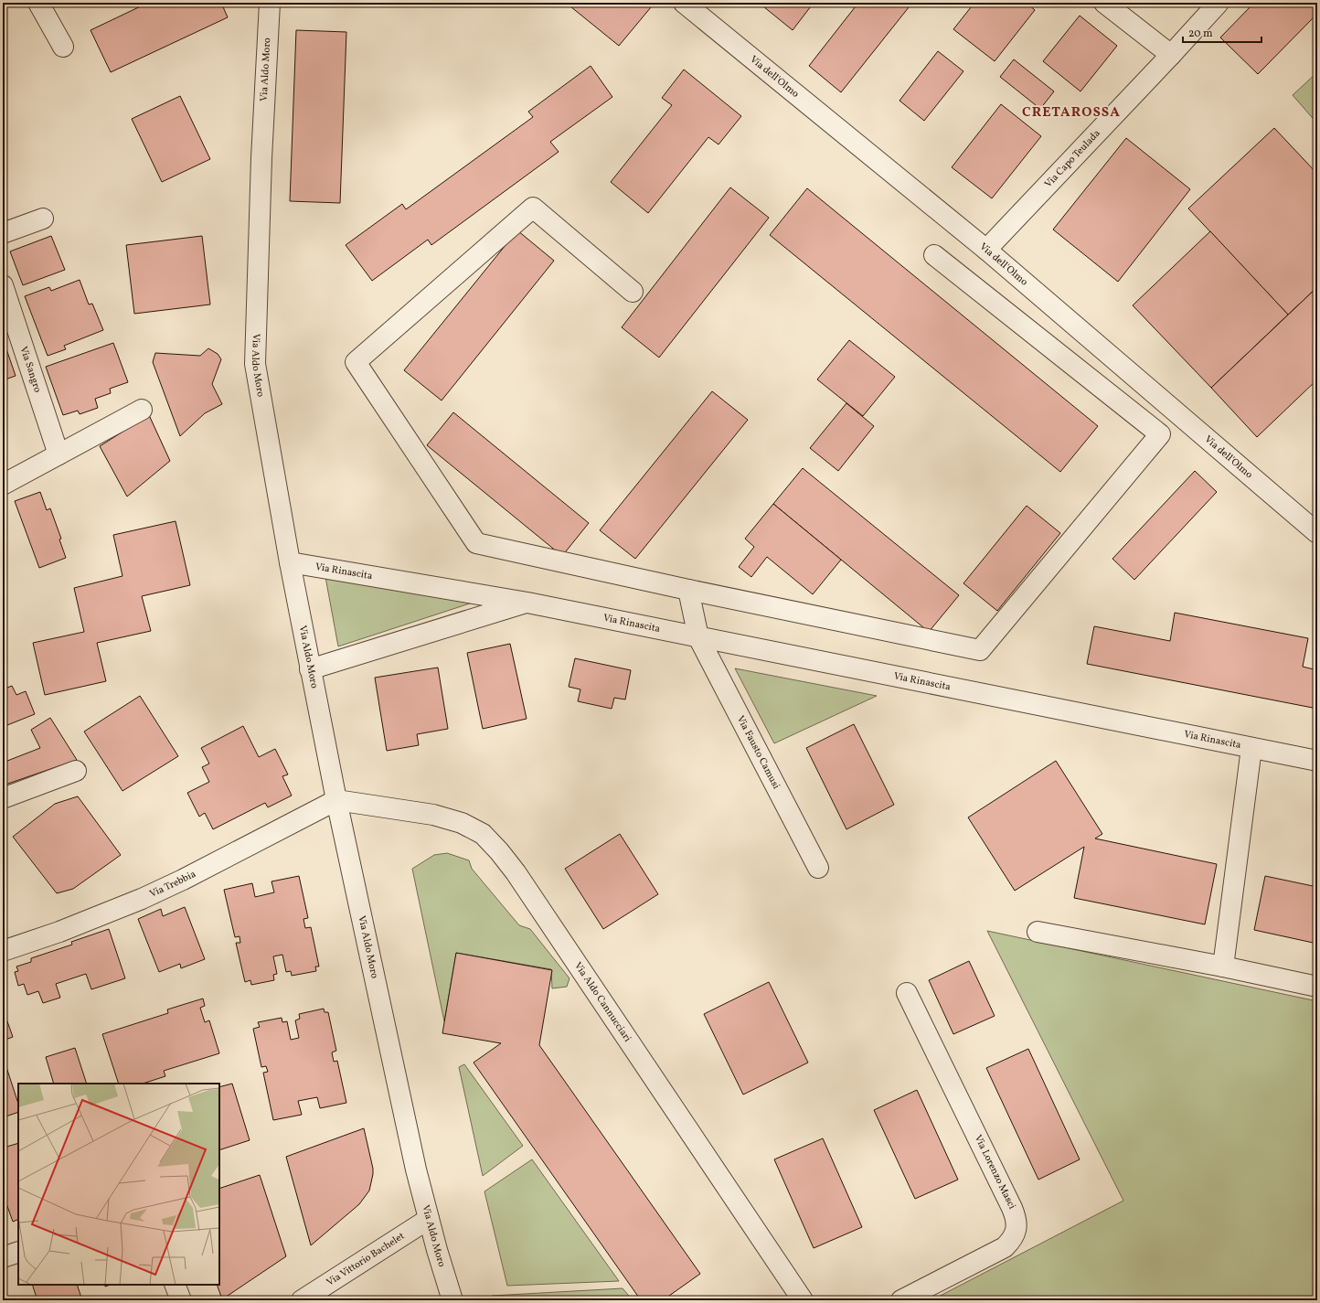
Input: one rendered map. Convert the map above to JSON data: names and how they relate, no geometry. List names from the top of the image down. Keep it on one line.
{"streets":{"street":["Via Aldo Moro","Via dell'Olmo","Via Capo Teulada","Via Sangro","Via Rinascita","Via Fausto Camusi","Via Trebbia","Via Aldo Cannucciari","Via Lorenzo Masci","Via Vittorio Bachelet"]},"crossings":[["Via Aldo Moro","Via Rinascita"],["Via Aldo Moro","Via Trebbia"],["Via Aldo Moro","Via Aldo Cannucciari"],["Via Aldo Moro","Via Vittorio Bachelet"],["Via dell'Olmo","Via Capo Teulada"],["Via Rinascita","Via Fausto Camusi"],["Via Trebbia","Via Aldo Cannucciari"]],"districts":["CRETAROSSA"],"scale_bar":"20 m"}
